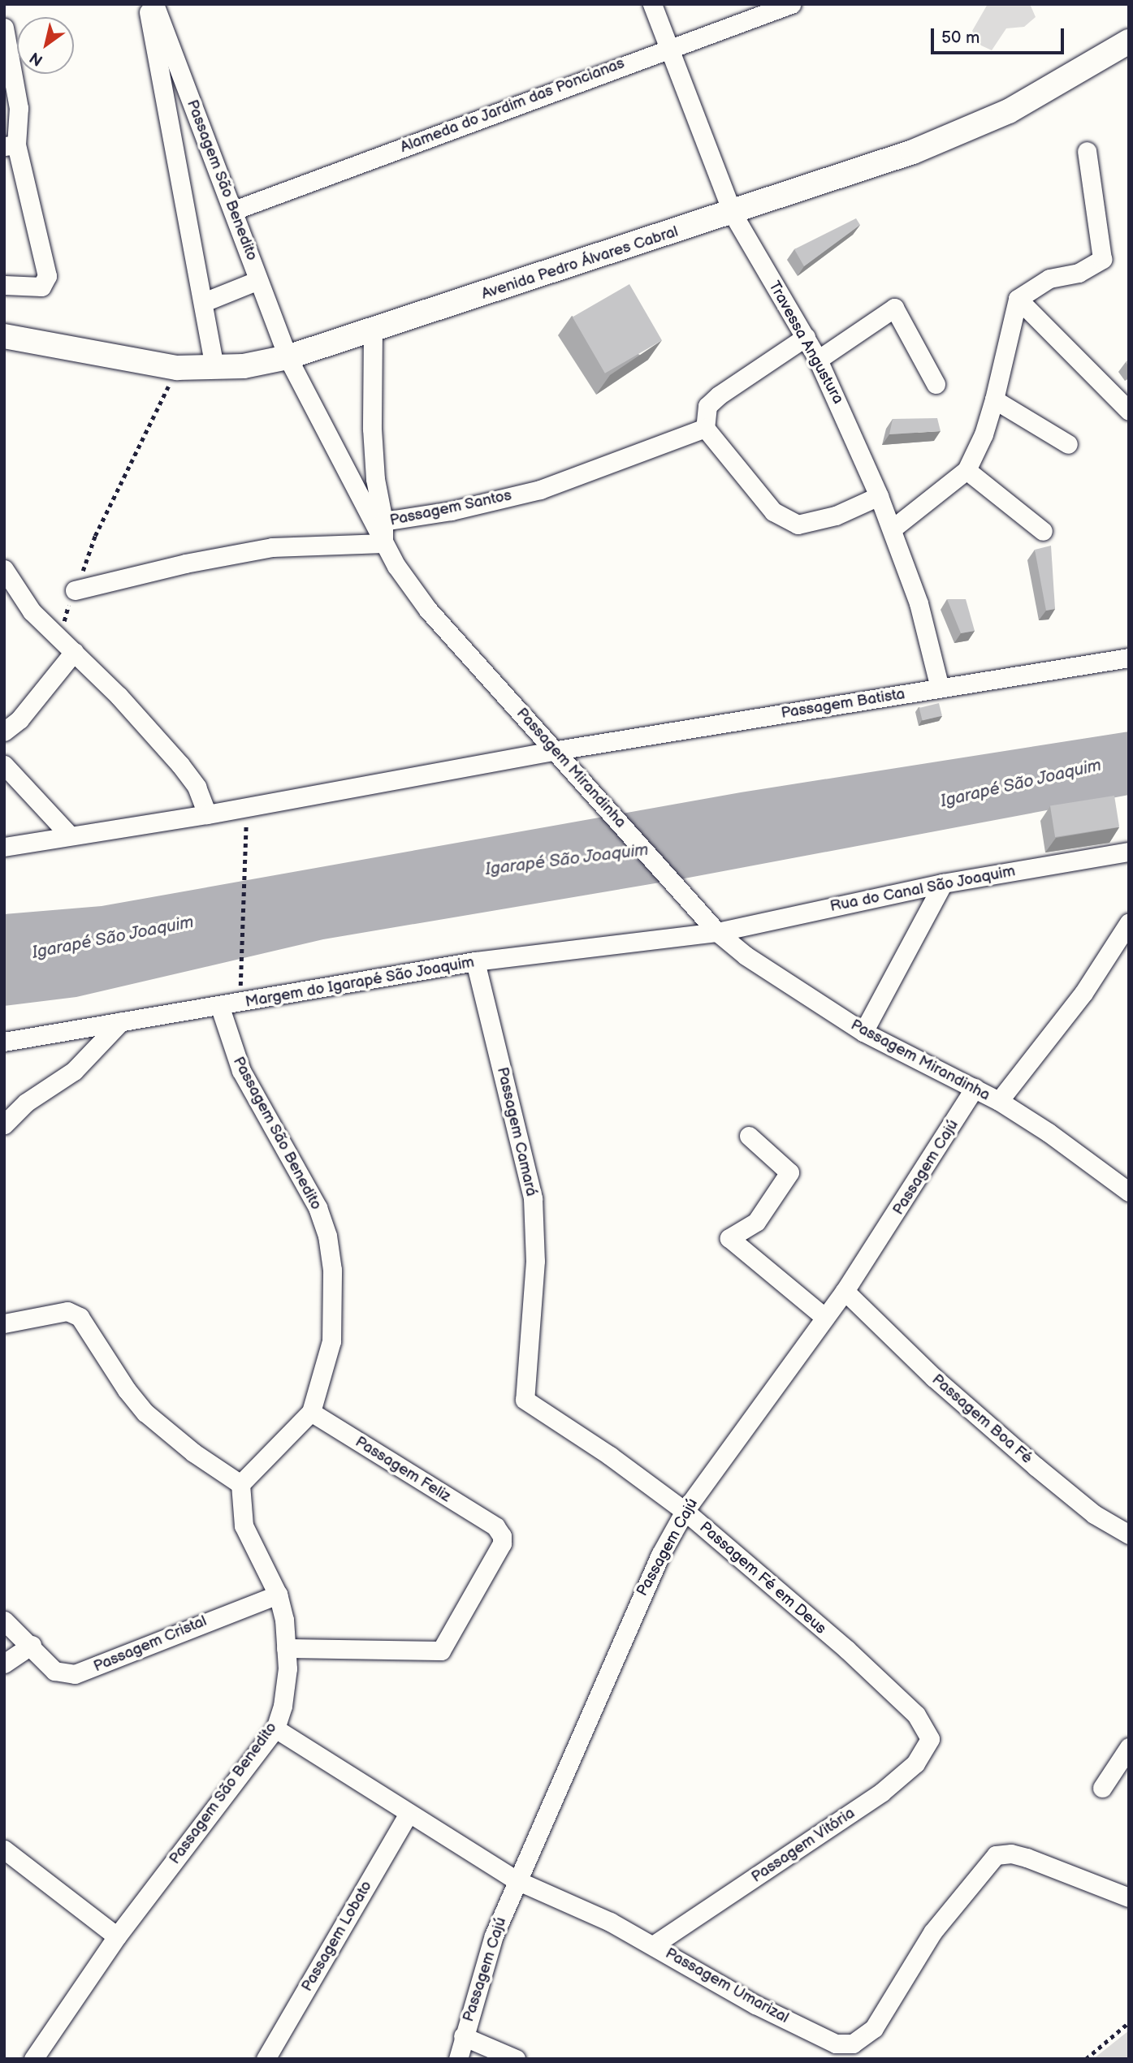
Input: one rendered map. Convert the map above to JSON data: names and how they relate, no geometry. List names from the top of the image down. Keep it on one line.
{"streets":{"main road":["Avenida Pedro Álvares Cabral"],"street":["Alameda do Jardim das Poncianas","Passagem São Benedito","Travessa Angustura","Passagem Santos","Passagem Batista","Passagem Mirandinha","Rua do Canal São Joaquim","Margem do Igarapé São Joaquim","Passagem Camará","Passagem Cajú","Passagem Boa Fé","Passagem Feliz","Passagem Fé em Deus","Passagem Cristal","Passagem Vitória","Passagem Lobato","Passagem Umarizal"]},"crossings":[["Alameda do Jardim das Poncianas","Passagem São Benedito"],["Alameda do Jardim das Poncianas","Travessa Angustura"],["Passagem São Benedito","Avenida Pedro Álvares Cabral"],["Passagem São Benedito","Passagem Mirandinha"],["Passagem São Benedito","Margem do Igarapé São Joaquim"],["Passagem São Benedito","Passagem Feliz"],["Passagem São Benedito","Passagem Cristal"],["Passagem São Benedito","Passagem Umarizal"],["Avenida Pedro Álvares Cabral","Travessa Angustura"],["Avenida Pedro Álvares Cabral","Passagem Mirandinha"],["Travessa Angustura","Passagem Batista"],["Passagem Santos","Passagem Mirandinha"],["Passagem Batista","Passagem Mirandinha"],["Passagem Mirandinha","Rua do Canal São Joaquim"],["Passagem Mirandinha","Margem do Igarapé São Joaquim"],["Passagem Mirandinha","Passagem Cajú"],["Rua do Canal São Joaquim","Margem do Igarapé São Joaquim"],["Margem do Igarapé São Joaquim","Passagem Camará"],["Passagem Camará","Passagem Fé em Deus"],["Passagem Cajú","Passagem Boa Fé"],["Passagem Cajú","Passagem Fé em Deus"],["Passagem Cajú","Passagem Umarizal"],["Passagem Fé em Deus","Passagem Vitória"],["Passagem Vitória","Passagem Umarizal"],["Passagem Lobato","Passagem Umarizal"]],"water":["Igarapé São Joaquim"],"scale_bar":"50 m","north":"bottom left"}
